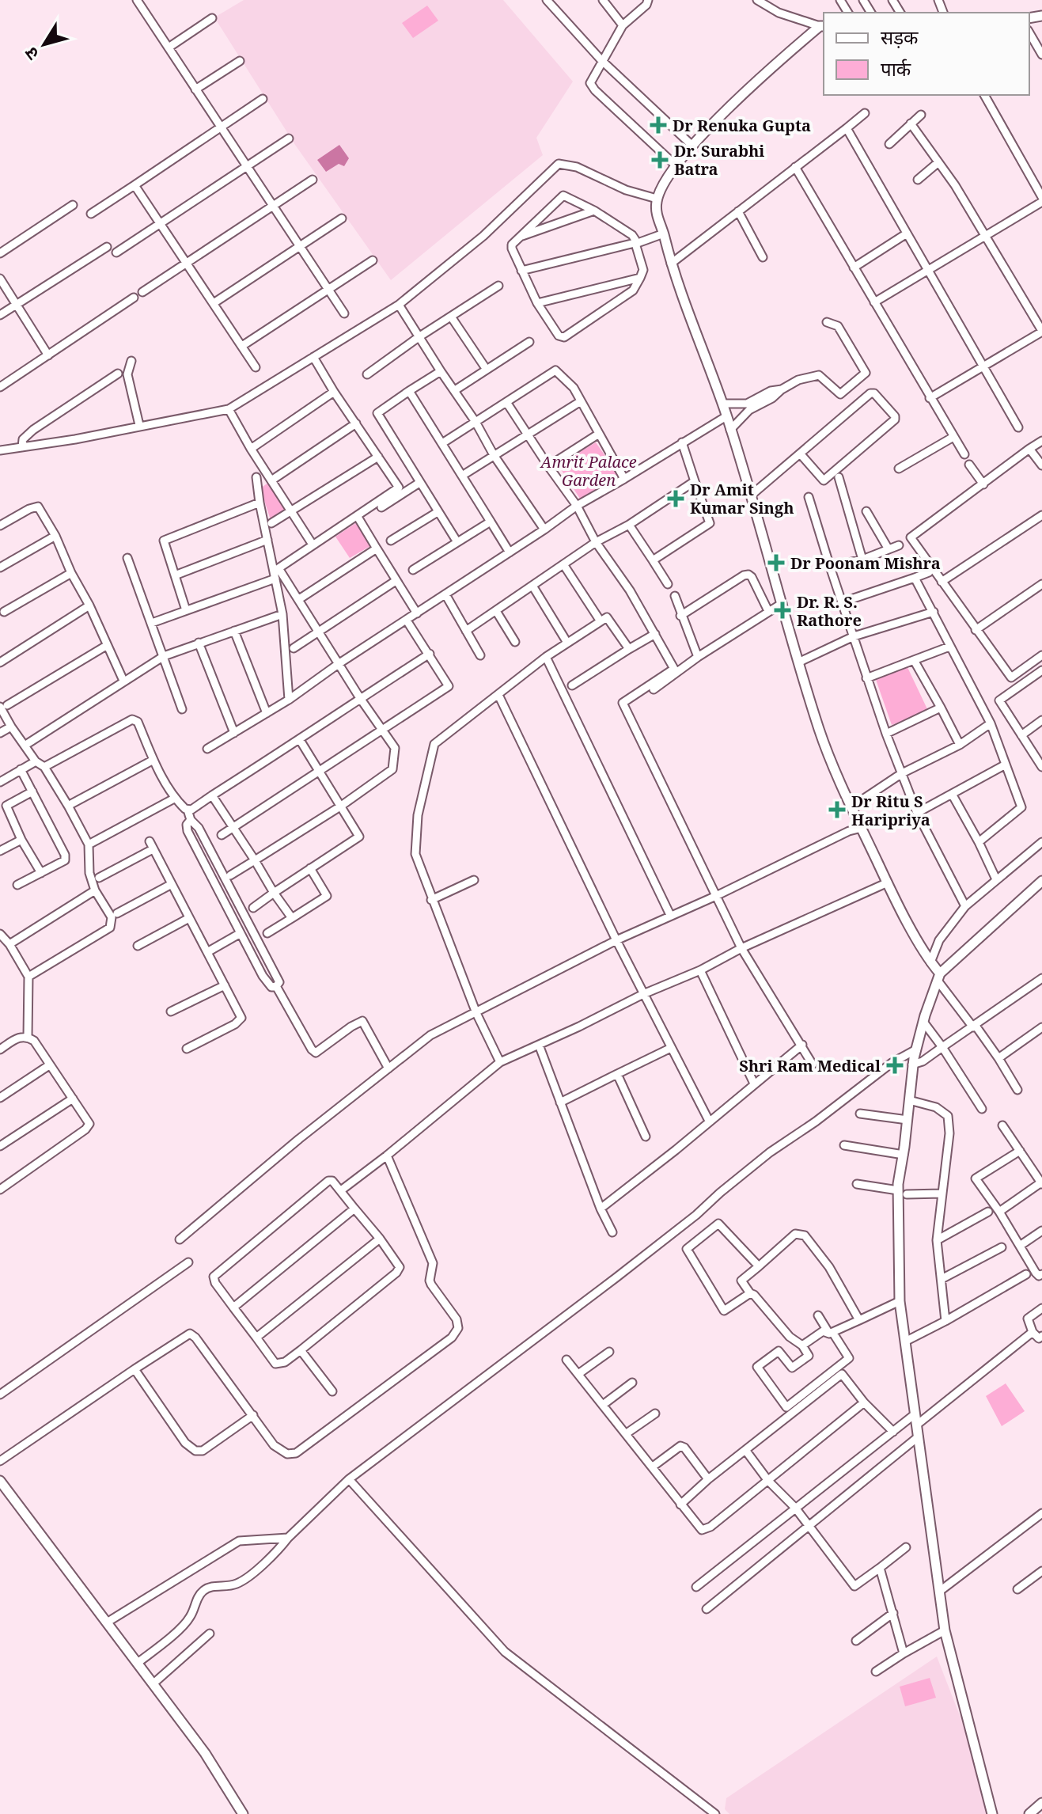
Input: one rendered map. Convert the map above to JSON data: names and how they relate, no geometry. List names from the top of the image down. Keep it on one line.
{"parks":["Amrit Palace Garden"],"places":{"health":["Dr Renuka Gupta","Dr. Surabhi Batra","Dr Amit Kumar Singh","Dr Poonam Mishra","Dr. R. S. Rathore","Dr Ritu S Haripriya","Shri Ram Medical"]},"legend":["सड़क","पार्क"],"north":"bottom left"}
